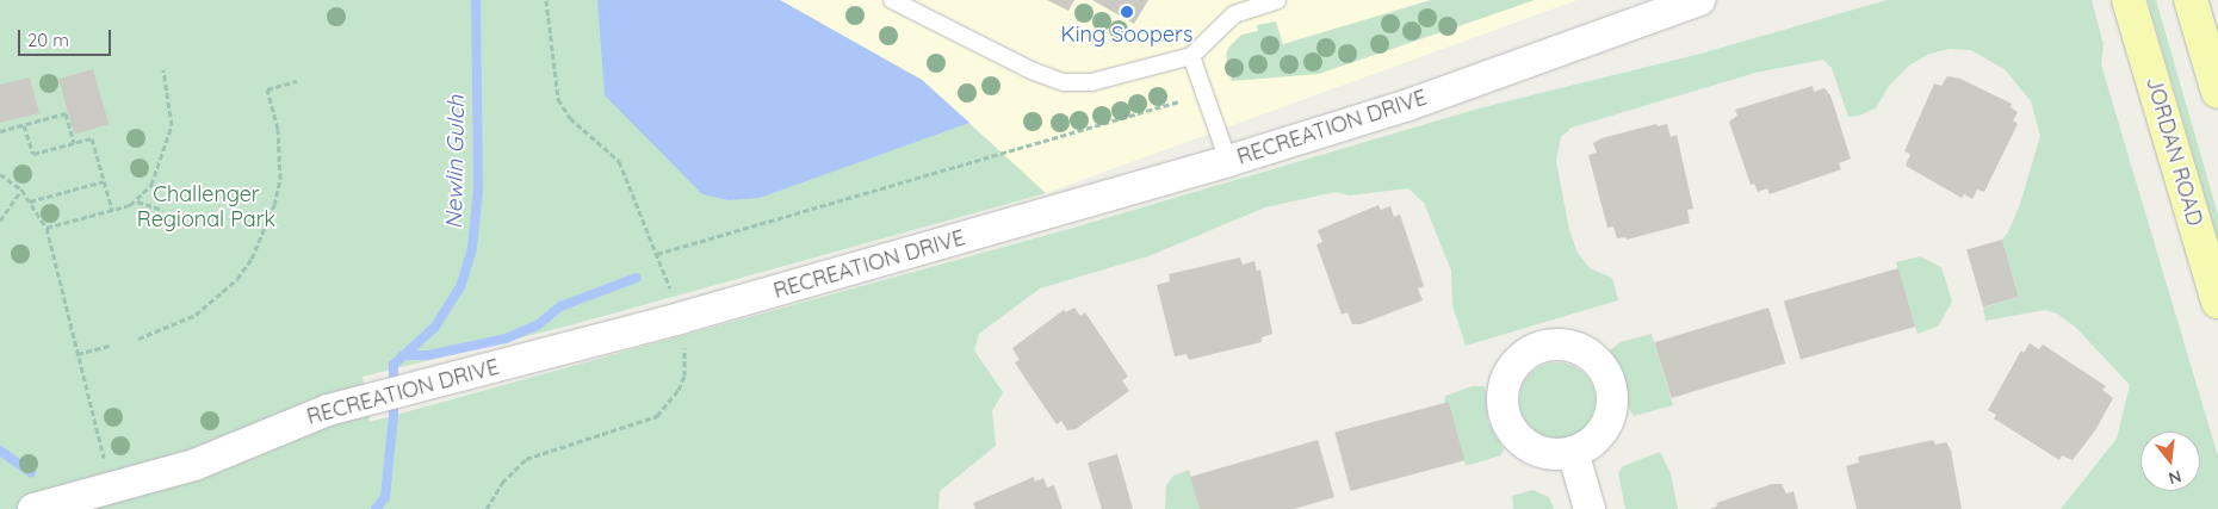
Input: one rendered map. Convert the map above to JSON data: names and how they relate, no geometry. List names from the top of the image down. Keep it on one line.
{"streets":{"main road":["JORDAN ROAD"],"street":["RECREATION DRIVE"]},"water":["Newlin Gulch"],"parks":["Challenger Regional Park"],"places":["King Soopers"],"scale_bar":"20 m","north":"bottom"}
